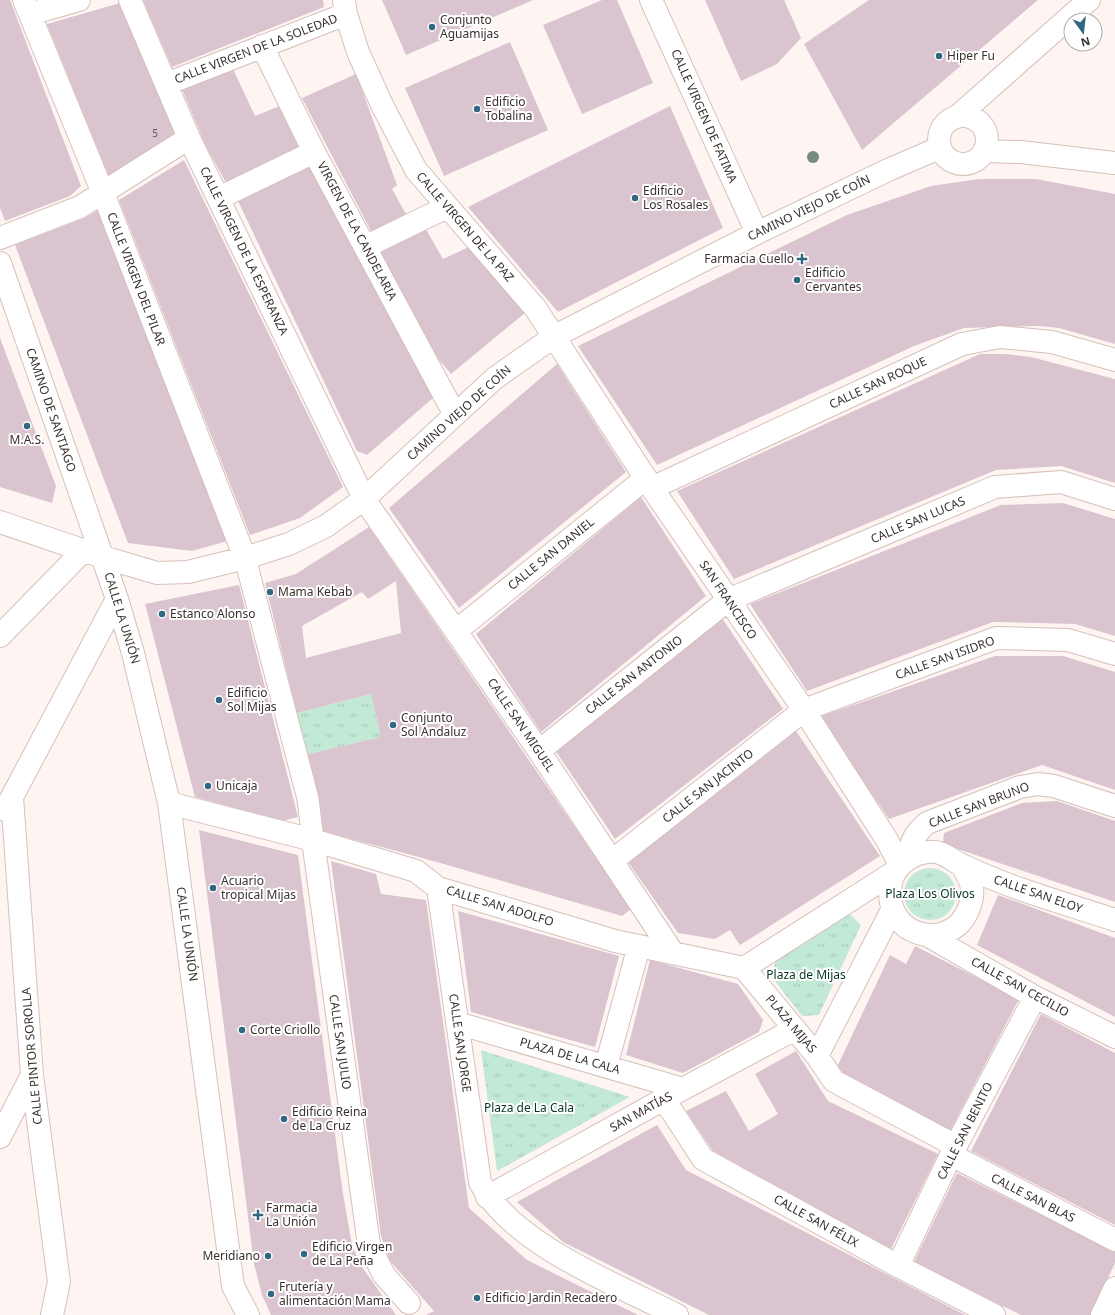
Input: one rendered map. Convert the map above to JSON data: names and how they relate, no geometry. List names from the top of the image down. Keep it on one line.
{"streets":{"street":["CALLE VIRGEN DE LA SOLEDAD","CALLE VIRGEN DE FATIMA","CAMINO VIEJO DE COÍN","CALLE VIRGEN DE LA PAZ","VIRGEN DE LA CANDELARIA","CALLE VIRGEN DE LA ESPERANZA","CALLE VIRGEN DEL PILAR","CALLE SAN ROQUE","CAMINO DE SANTIAGO","CALLE SAN LUCAS","CALLE SAN DANIEL","SAN FRANCISCO","CALLE LA UNIÓN","CALLE SAN ISIDRO","CALLE SAN ANTONIO","CALLE SAN MIGUEL","CALLE SAN JACINTO","CALLE SAN BRUNO","CALLE SAN ELOY","CALLE SAN ADOLFO","CALLE SAN CECILIO","PLAZA MIJAS","CALLE SAN JULIO","CALLE SAN JORGE","CALLE PINTOR SOROLLA","PLAZA DE LA CALA","SAN MATÍAS","CALLE SAN BENITO","CALLE SAN BLAS","CALLE SAN FÉLIX"]},"crossings":[["CALLE VIRGEN DE LA SOLEDAD","CALLE VIRGEN DE LA PAZ"],["CALLE VIRGEN DE LA SOLEDAD","VIRGEN DE LA CANDELARIA"],["CALLE VIRGEN DE LA SOLEDAD","CALLE VIRGEN DE LA ESPERANZA"],["CALLE VIRGEN DE FATIMA","CAMINO VIEJO DE COÍN"],["CAMINO VIEJO DE COÍN","CALLE VIRGEN DE LA PAZ"],["CAMINO VIEJO DE COÍN","VIRGEN DE LA CANDELARIA"],["CAMINO VIEJO DE COÍN","CALLE VIRGEN DE LA ESPERANZA"],["CAMINO VIEJO DE COÍN","CALLE VIRGEN DEL PILAR"],["CAMINO VIEJO DE COÍN","CAMINO DE SANTIAGO"],["CAMINO VIEJO DE COÍN","SAN FRANCISCO"],["CAMINO VIEJO DE COÍN","CALLE LA UNIÓN"],["CAMINO VIEJO DE COÍN","CALLE SAN MIGUEL"],["CALLE VIRGEN DE LA PAZ","SAN FRANCISCO"],["CALLE VIRGEN DE LA ESPERANZA","CALLE SAN MIGUEL"],["CALLE SAN ROQUE","CALLE SAN DANIEL"],["CALLE SAN ROQUE","SAN FRANCISCO"],["CAMINO DE SANTIAGO","CALLE LA UNIÓN"],["CALLE SAN LUCAS","SAN FRANCISCO"],["CALLE SAN LUCAS","CALLE SAN ANTONIO"],["CALLE SAN DANIEL","SAN FRANCISCO"],["CALLE SAN DANIEL","CALLE SAN MIGUEL"],["SAN FRANCISCO","CALLE SAN ISIDRO"],["SAN FRANCISCO","CALLE SAN ANTONIO"],["SAN FRANCISCO","CALLE SAN JACINTO"],["SAN FRANCISCO","CALLE SAN BRUNO"],["SAN FRANCISCO","CALLE SAN ELOY"],["SAN FRANCISCO","CALLE SAN CECILIO"],["SAN FRANCISCO","PLAZA MIJAS"],["CALLE LA UNIÓN","CALLE SAN ADOLFO"],["CALLE SAN ISIDRO","CALLE SAN JACINTO"],["CALLE SAN ANTONIO","CALLE SAN MIGUEL"],["CALLE SAN MIGUEL","CALLE SAN JACINTO"],["CALLE SAN MIGUEL","CALLE SAN ADOLFO"],["CALLE SAN BRUNO","CALLE SAN ELOY"],["CALLE SAN BRUNO","CALLE SAN CECILIO"],["CALLE SAN BRUNO","PLAZA MIJAS"],["CALLE SAN ELOY","CALLE SAN CECILIO"],["CALLE SAN ELOY","PLAZA MIJAS"],["CALLE SAN ADOLFO","PLAZA MIJAS"],["CALLE SAN ADOLFO","CALLE SAN JULIO"],["CALLE SAN ADOLFO","CALLE SAN JORGE"],["CALLE SAN CECILIO","PLAZA MIJAS"],["CALLE SAN CECILIO","CALLE SAN BENITO"],["PLAZA MIJAS","SAN MATÍAS"],["PLAZA MIJAS","CALLE SAN BLAS"],["CALLE SAN JORGE","PLAZA DE LA CALA"],["CALLE SAN JORGE","SAN MATÍAS"],["PLAZA DE LA CALA","SAN MATÍAS"],["SAN MATÍAS","CALLE SAN FÉLIX"],["CALLE SAN BENITO","CALLE SAN BLAS"],["CALLE SAN BENITO","CALLE SAN FÉLIX"]],"parks":["Plaza Los Olivos","Plaza de Mijas","Plaza de La Cala"],"places":{"other":["Conjunto Aguamijas","Hiper Fu","Edificio Tobalina","Edificio Los Rosales","Edificio Cervantes","M.A.S.","Mama Kebab","Estanco Alonso","Edificio Sol Mijas","Conjunto Sol Andaluz","Unicaja","Acuario tropical Mijas","Corte Criollo","Edificio Reina de La Cruz","Edificio Virgen de La Peña","Meridiano","Frutería y alimentación Mama","Edificio Jardin Recadero"],"health":["Farmacia Cuello","Farmacia La Unión"]},"house_numbers":["5"],"north":"bottom"}
